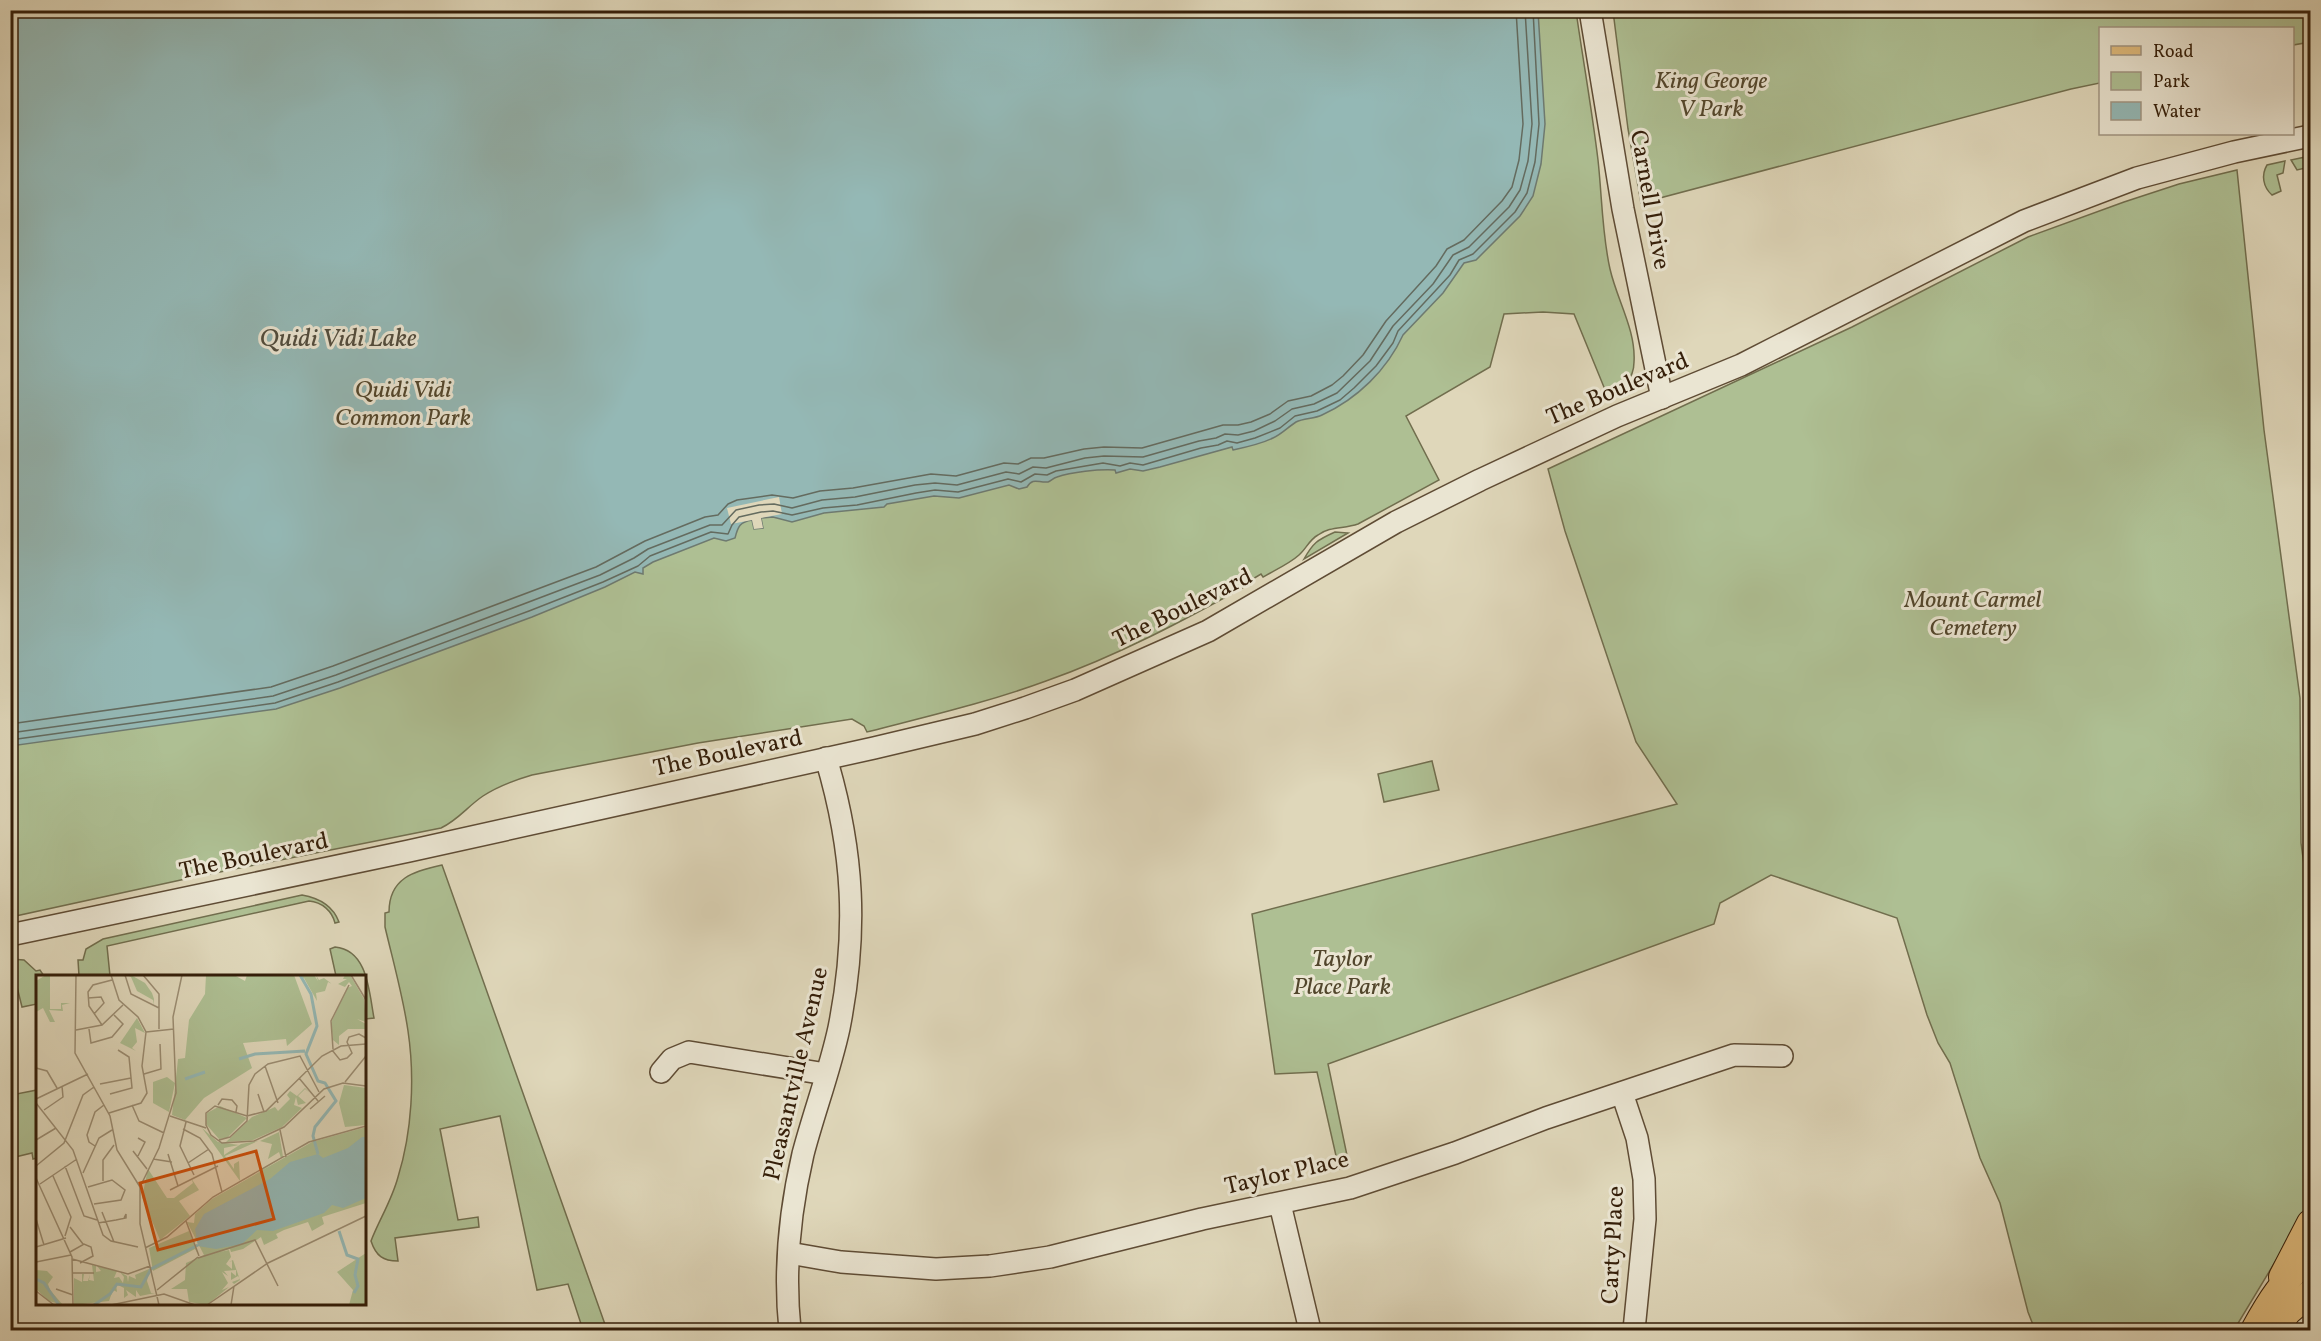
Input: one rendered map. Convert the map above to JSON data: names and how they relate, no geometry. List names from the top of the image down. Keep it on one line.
{"streets":{"street":["Carnell Drive","The Boulevard","Pleasantville Avenue","Taylor Place","Carty Place"]},"crossings":[["Carnell Drive","The Boulevard"],["The Boulevard","Pleasantville Avenue"],["Pleasantville Avenue","Taylor Place"],["Taylor Place","Carty Place"]],"water":["Quidi Vidi Lake"],"parks":["King George V Park","Quidi Vidi Common Park","Mount Carmel Cemetery","Taylor Place Park"],"legend":["Road","Park","Water"]}
